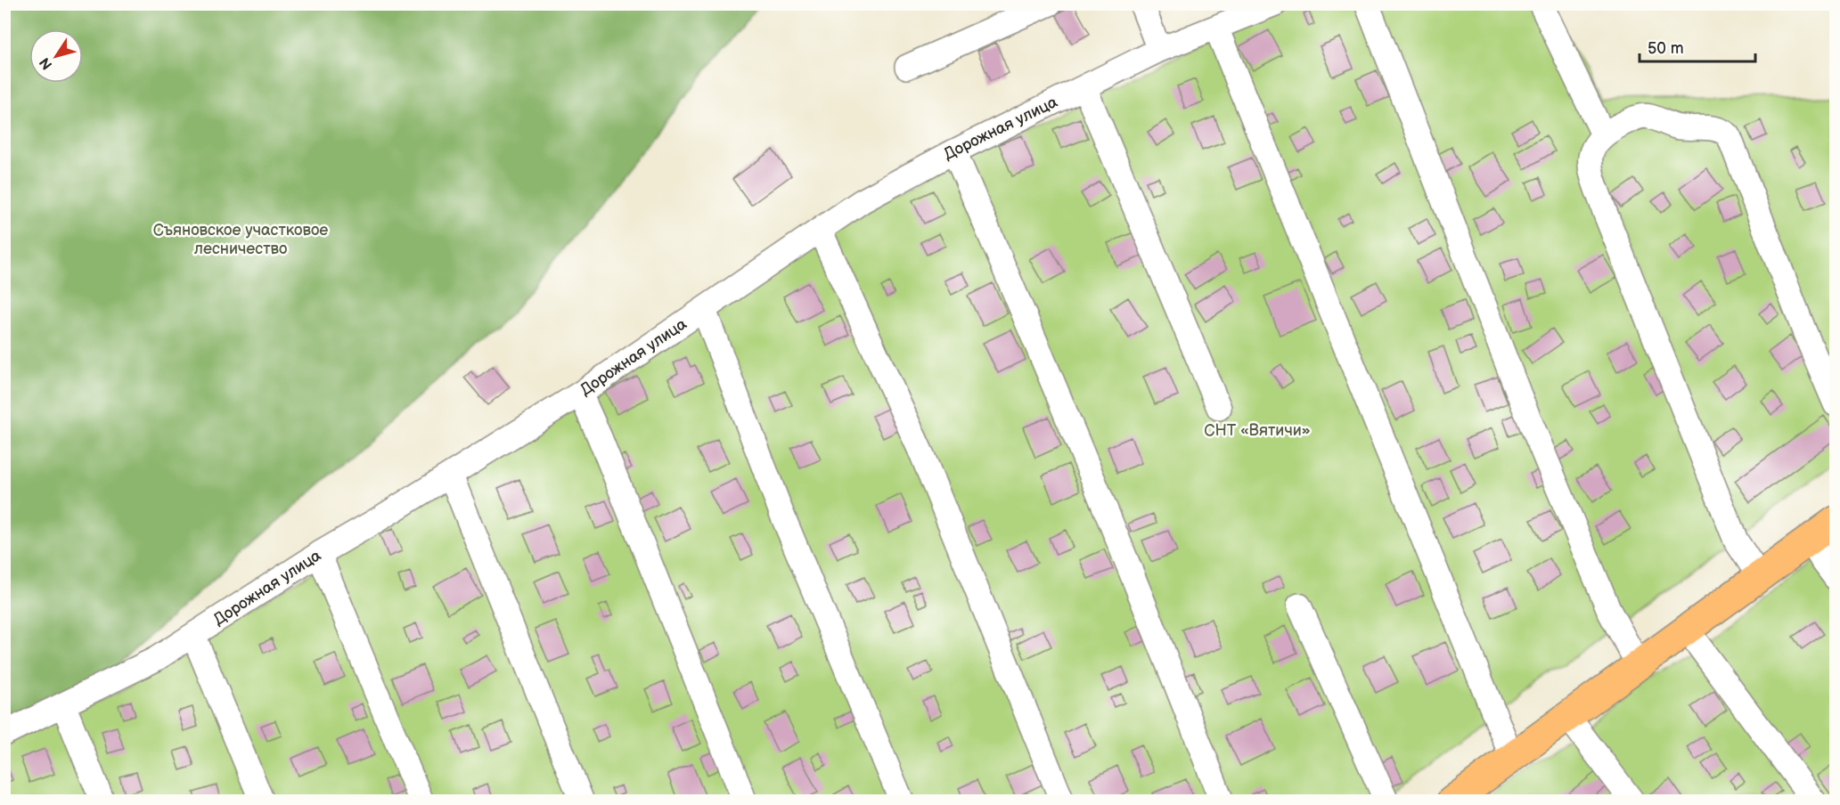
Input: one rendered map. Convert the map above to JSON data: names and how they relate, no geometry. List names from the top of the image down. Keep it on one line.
{"streets":{"street":["Дорожная улица"]},"parks":["Съяновское участковое лесничество","СНТ «Вятичи»"],"scale_bar":"50 m","north":"bottom left"}
